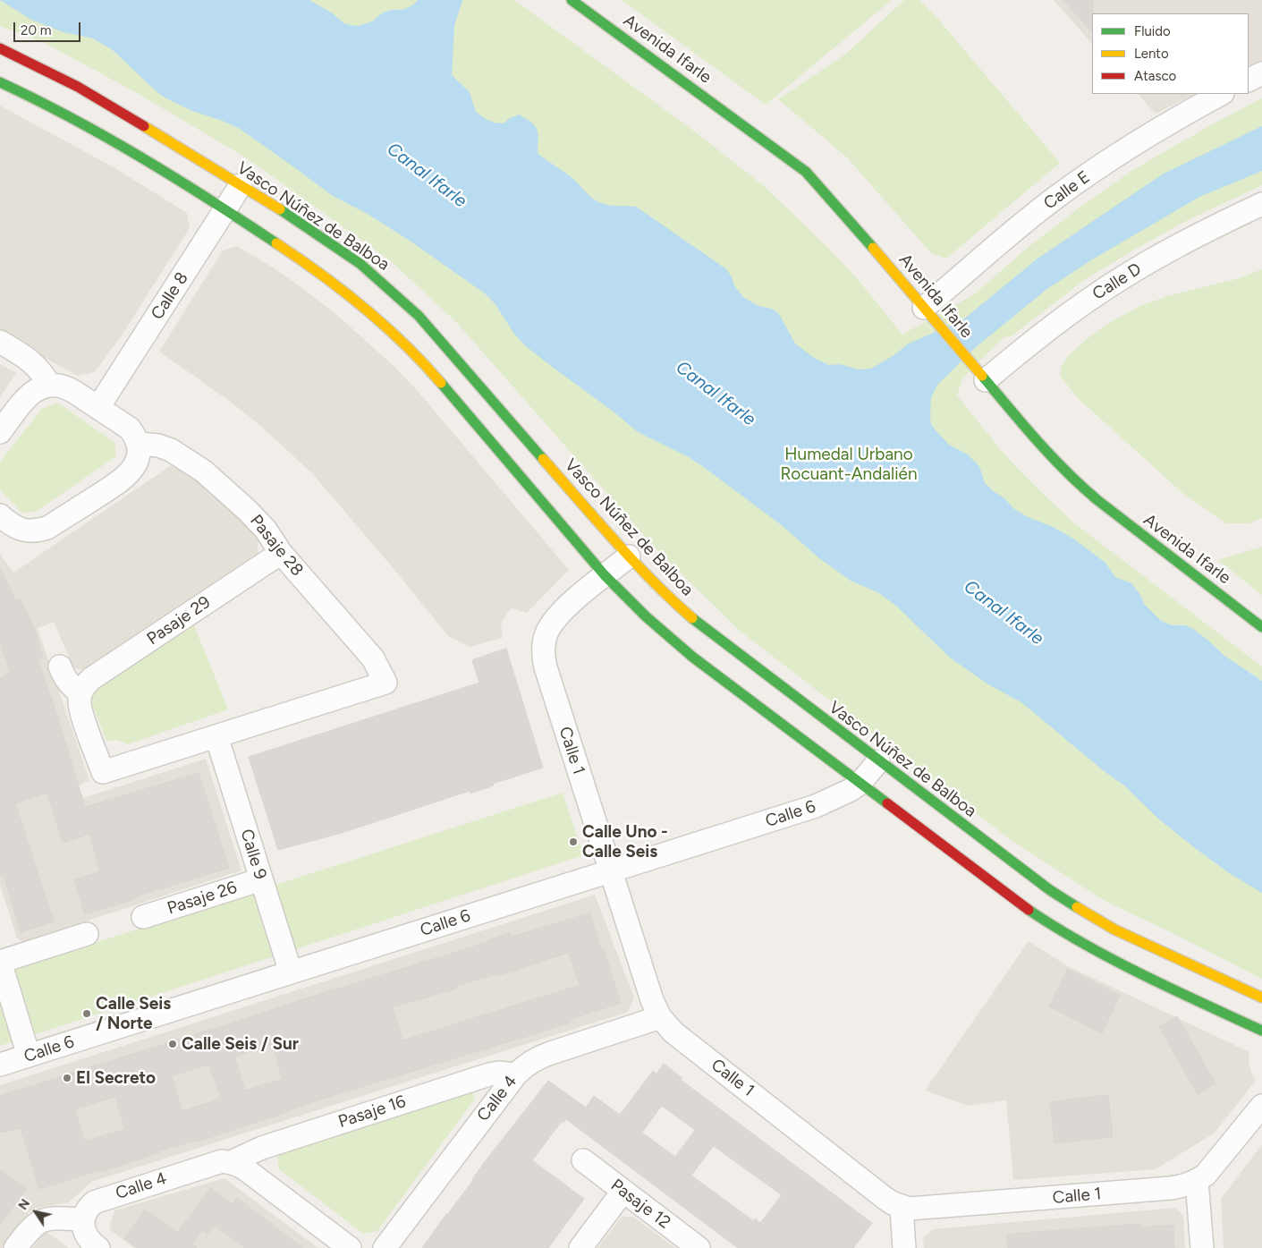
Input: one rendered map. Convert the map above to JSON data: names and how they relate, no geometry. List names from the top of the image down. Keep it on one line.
{"streets":{"street":["Avenida Ifarle","Calle E","Vasco Núñez de Balboa","Calle D","Calle 8","Pasaje 28","Pasaje 29","Calle 1","Calle 6","Calle 9","Pasaje 26","Calle 4","Pasaje 16","Pasaje 12"]},"crossings":[["Avenida Ifarle","Calle E"],["Avenida Ifarle","Calle D"],["Vasco Núñez de Balboa","Calle 8"],["Vasco Núñez de Balboa","Calle 1"],["Vasco Núñez de Balboa","Calle 6"],["Pasaje 28","Pasaje 29"],["Pasaje 28","Calle 9"],["Calle 1","Calle 6"],["Calle 1","Calle 4"],["Calle 6","Calle 9"],["Calle 9","Pasaje 26"],["Calle 4","Pasaje 16"]],"water":["Canal Ifarle"],"parks":["Humedal Urbano Rocuant-Andalién"],"places":["Calle Uno - Calle Seis","Calle Seis / Norte","Calle Seis / Sur","El Secreto"],"legend":["Fluido","Lento","Atasco"],"scale_bar":"20 m","north":"top left"}
